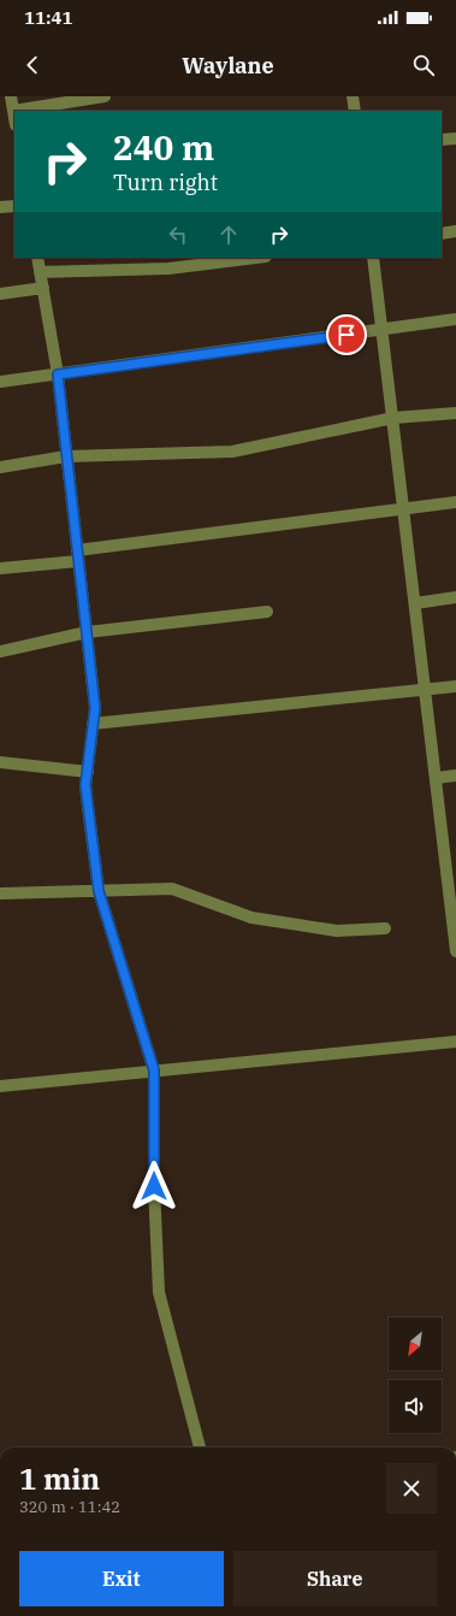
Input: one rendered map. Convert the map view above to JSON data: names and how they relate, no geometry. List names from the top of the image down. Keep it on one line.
{"north":"bottom left","page":{"status":"11:41","header":"Waylane","turn":["240 m","Turn right"],"heading":["1 min","320 m · 11:42"],"buttons":["Exit","Share"]}}
